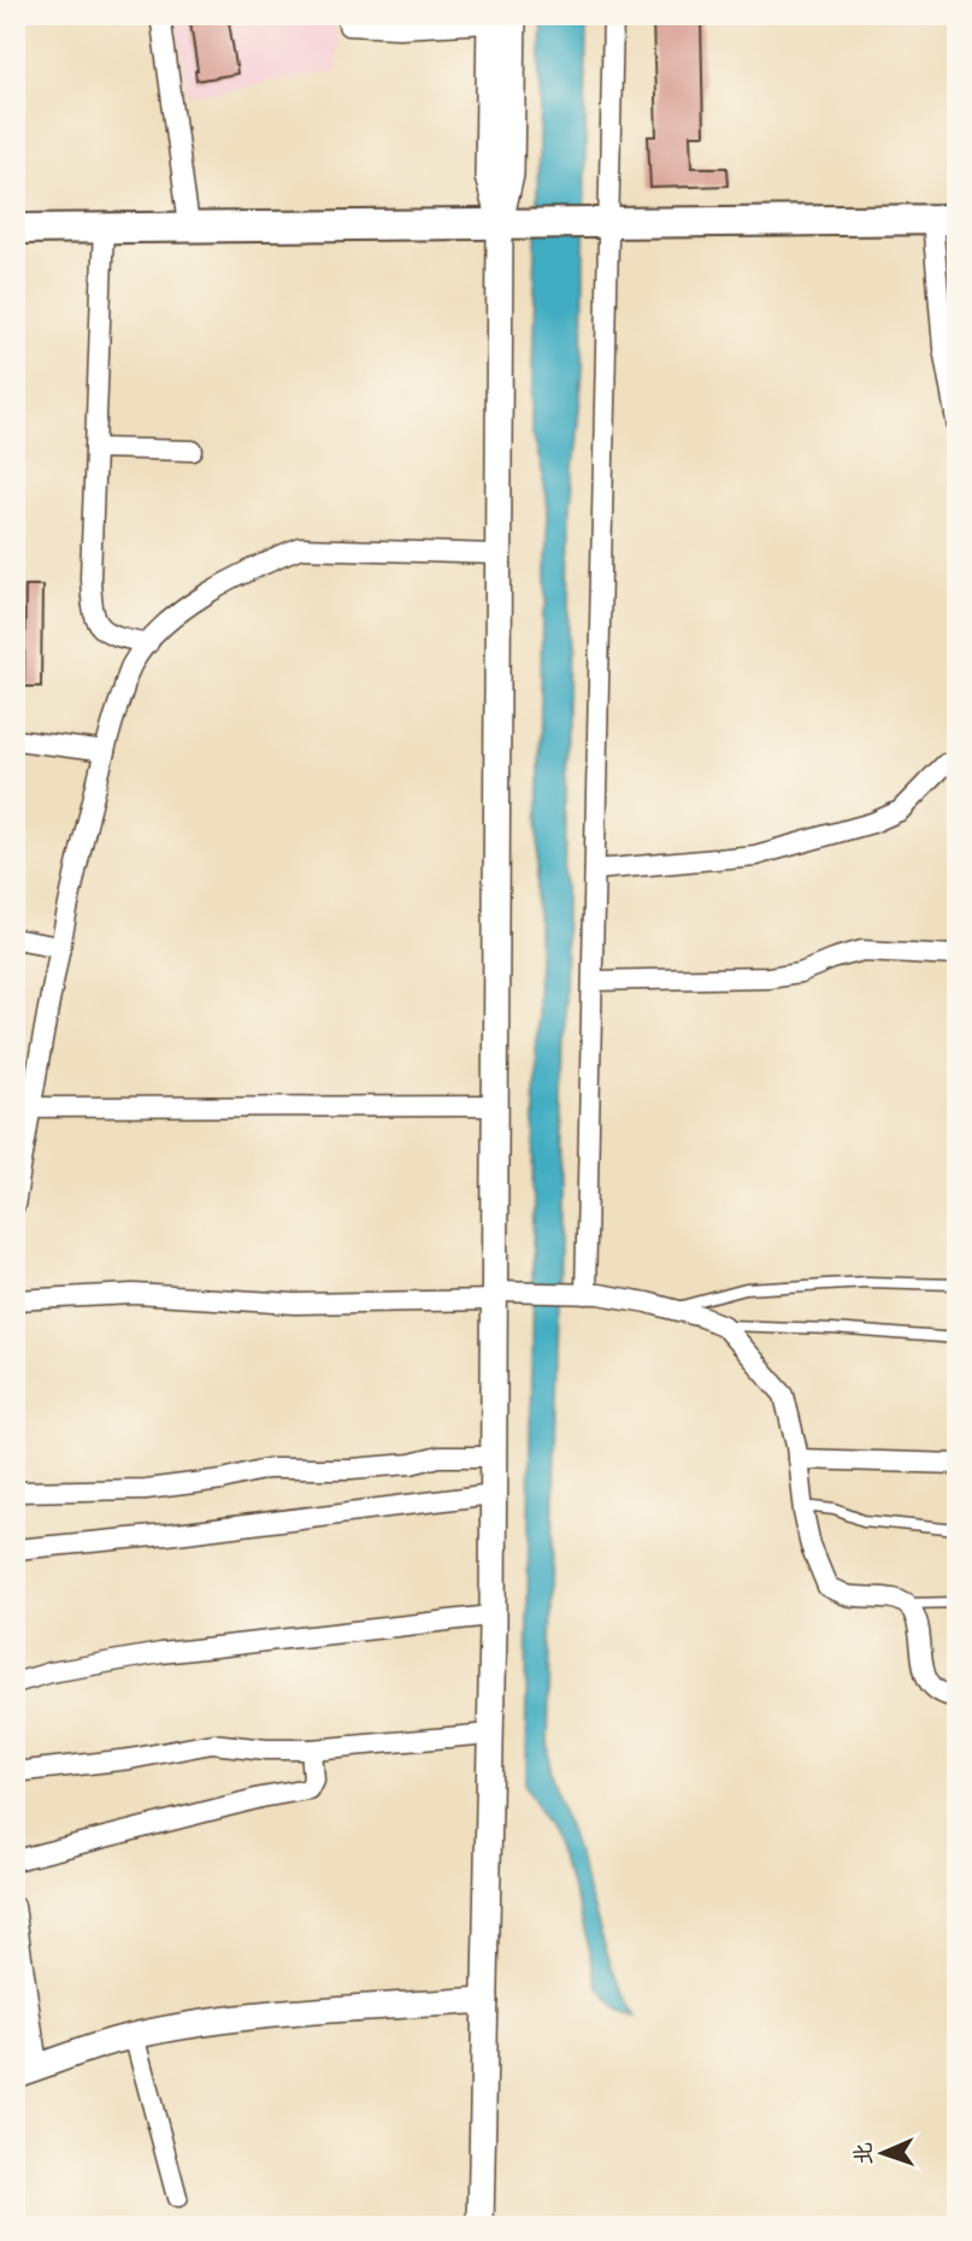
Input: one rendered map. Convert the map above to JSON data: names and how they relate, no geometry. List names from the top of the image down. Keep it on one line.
{"north":"left"}
